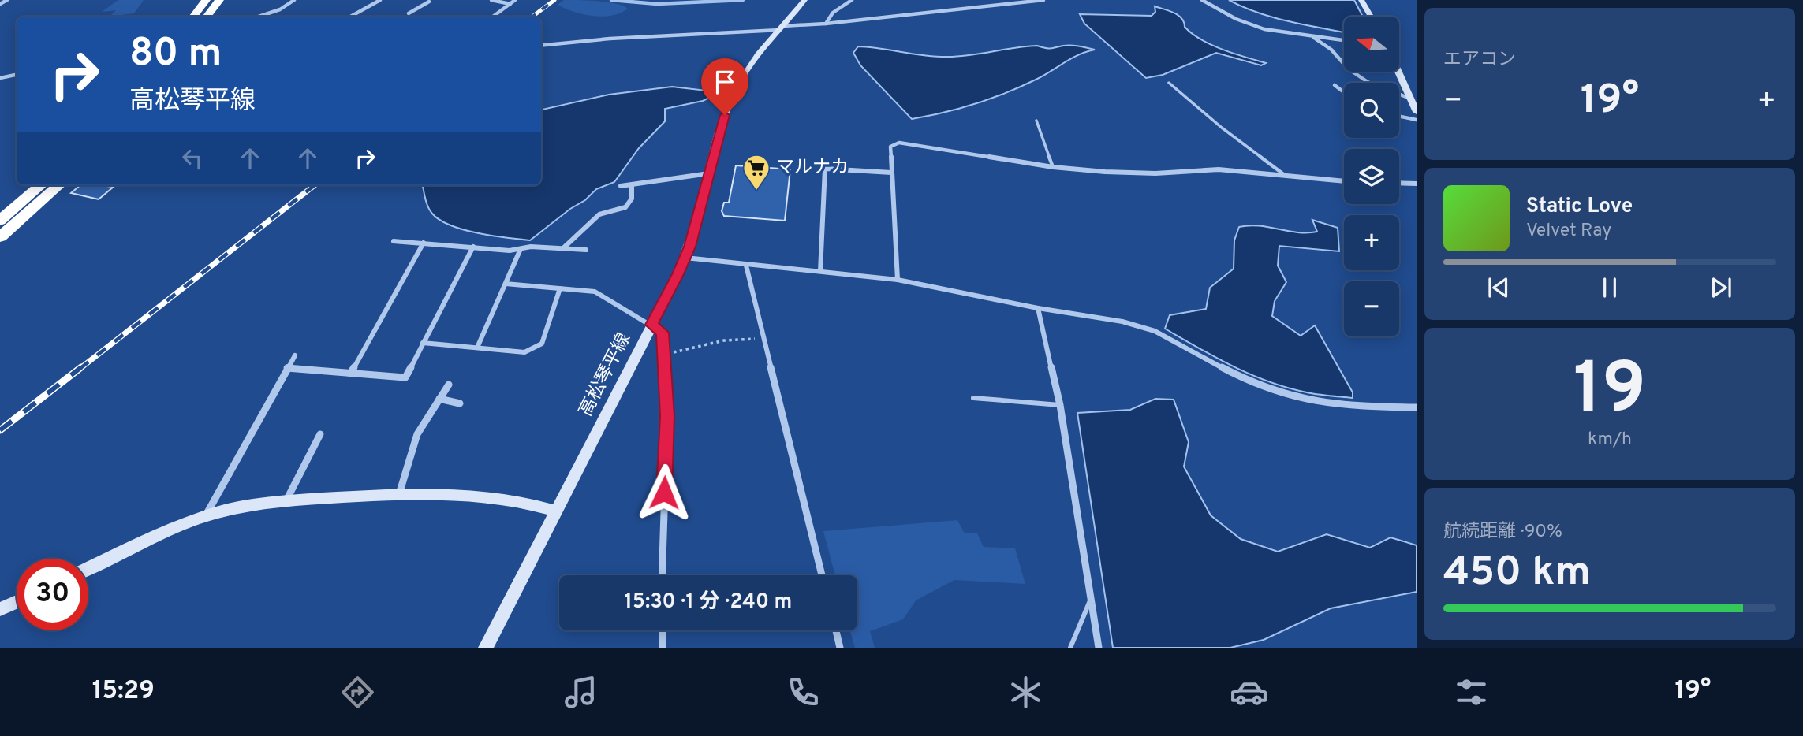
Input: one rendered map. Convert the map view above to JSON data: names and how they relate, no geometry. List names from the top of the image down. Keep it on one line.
{"streets":{"main road":["高松琴平線"]},"places":{"supermarket":["マルナカ"]},"north":"left","page":{"tile":["エアコン",["19","km/h"],["航続距離 · 90%","450 km"]],"map_buttons":["+","−"],"turn":["80 m","高松琴平線"],"heat":["−","19°","+"],"song":["Static Love","Velvet Ray"],"limit":"30","trip":"15:30 · 1 分 · 240 m","tabs":["15:29","19°"]}}
